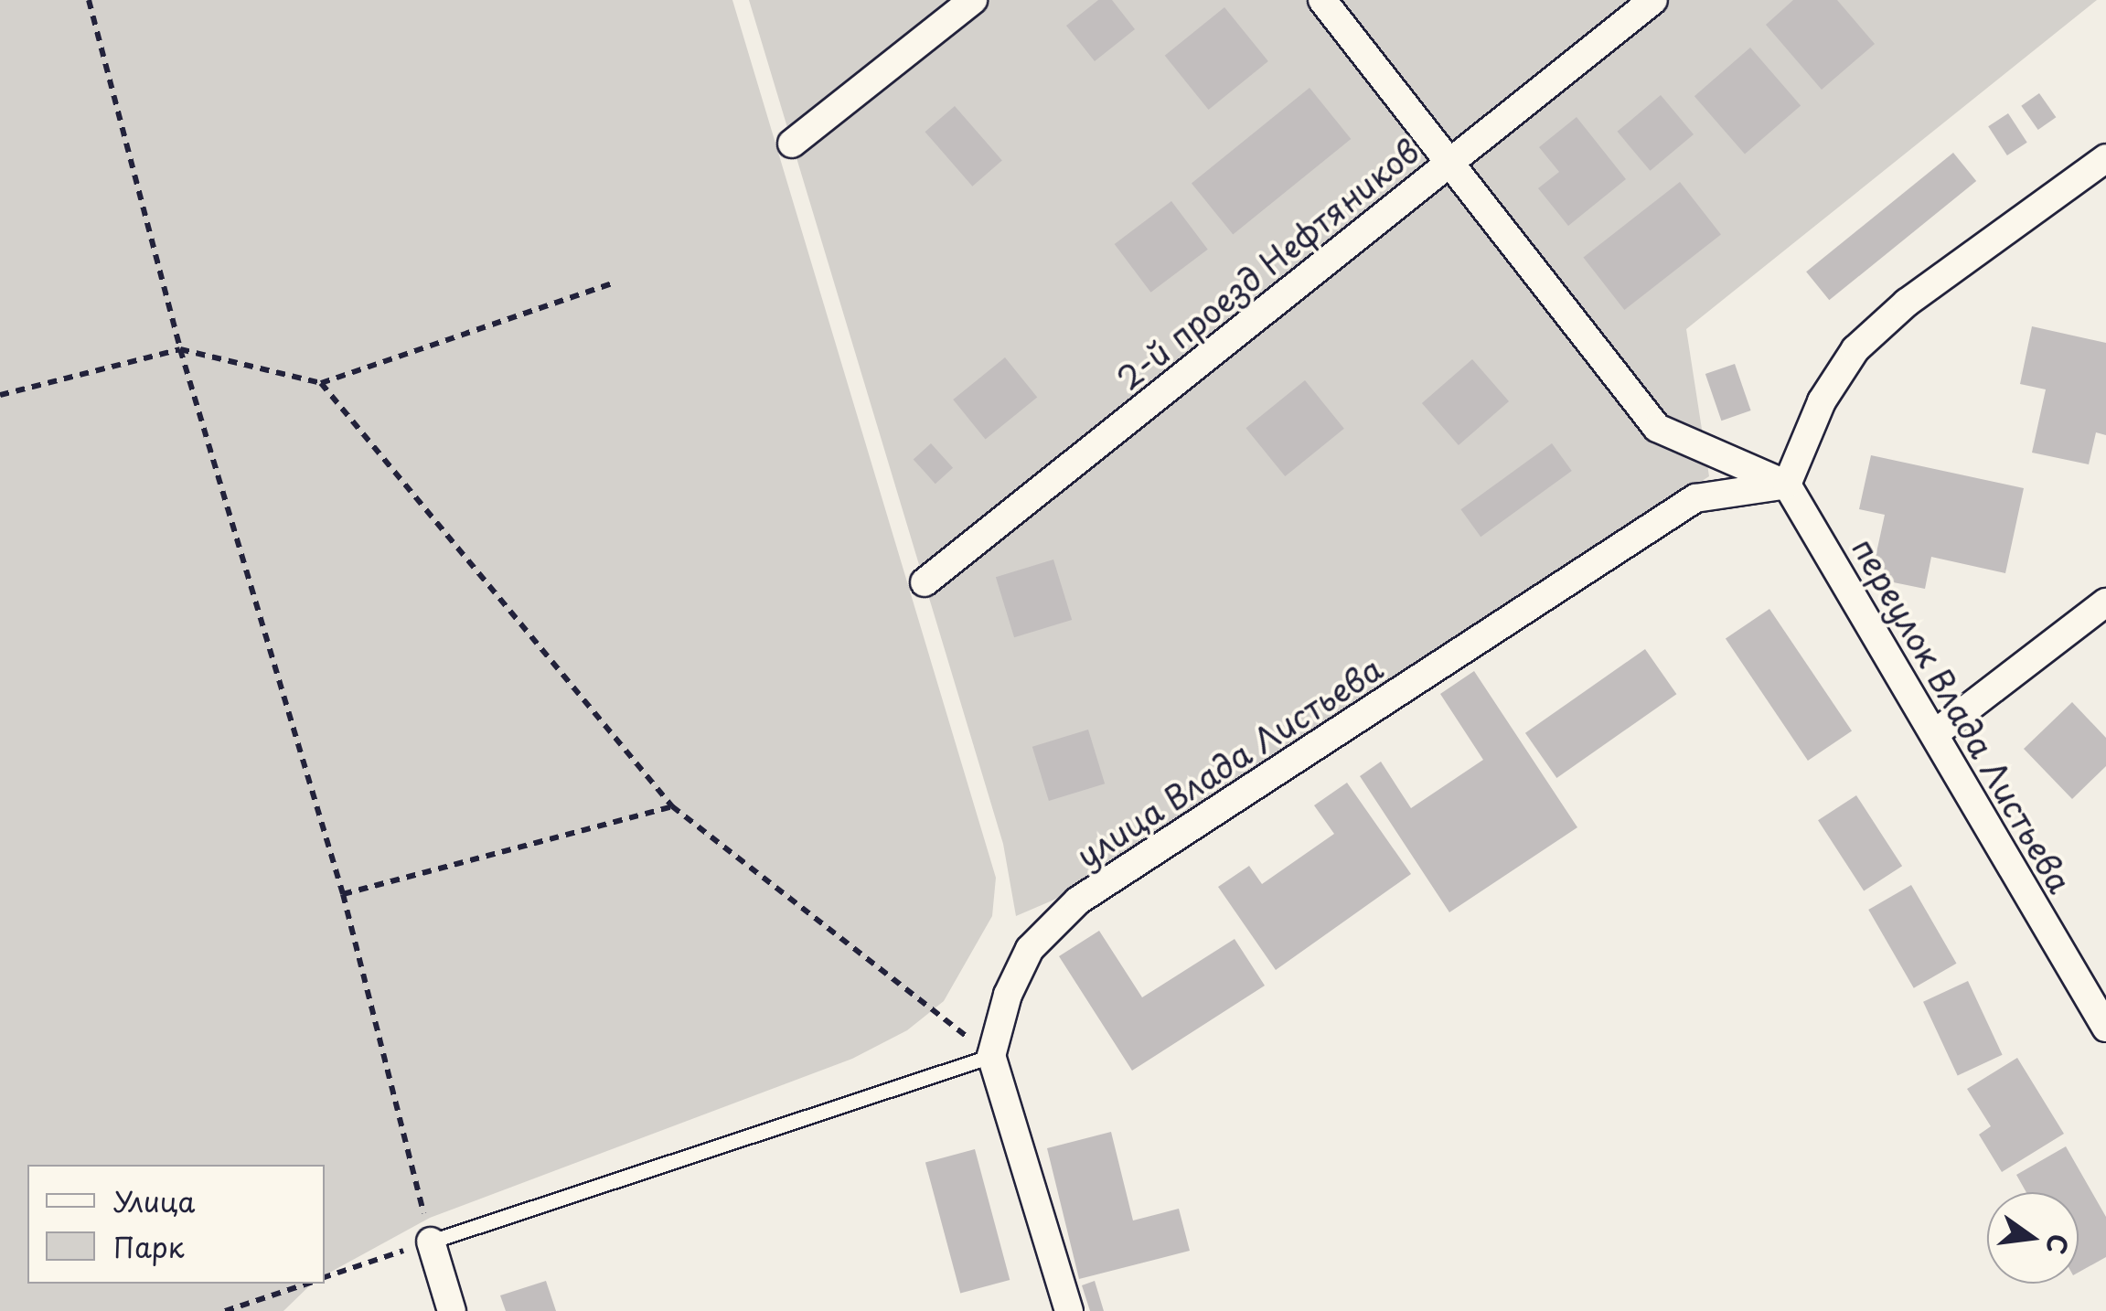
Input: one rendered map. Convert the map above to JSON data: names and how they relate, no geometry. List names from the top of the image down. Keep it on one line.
{"streets":{"street":["2-й проезд Нефтяников","переулок Влада Листьева","улица Влада Листьева"]},"crossings":[["переулок Влада Листьева","улица Влада Листьева"]],"legend":["Улица","Парк"],"north":"right"}
